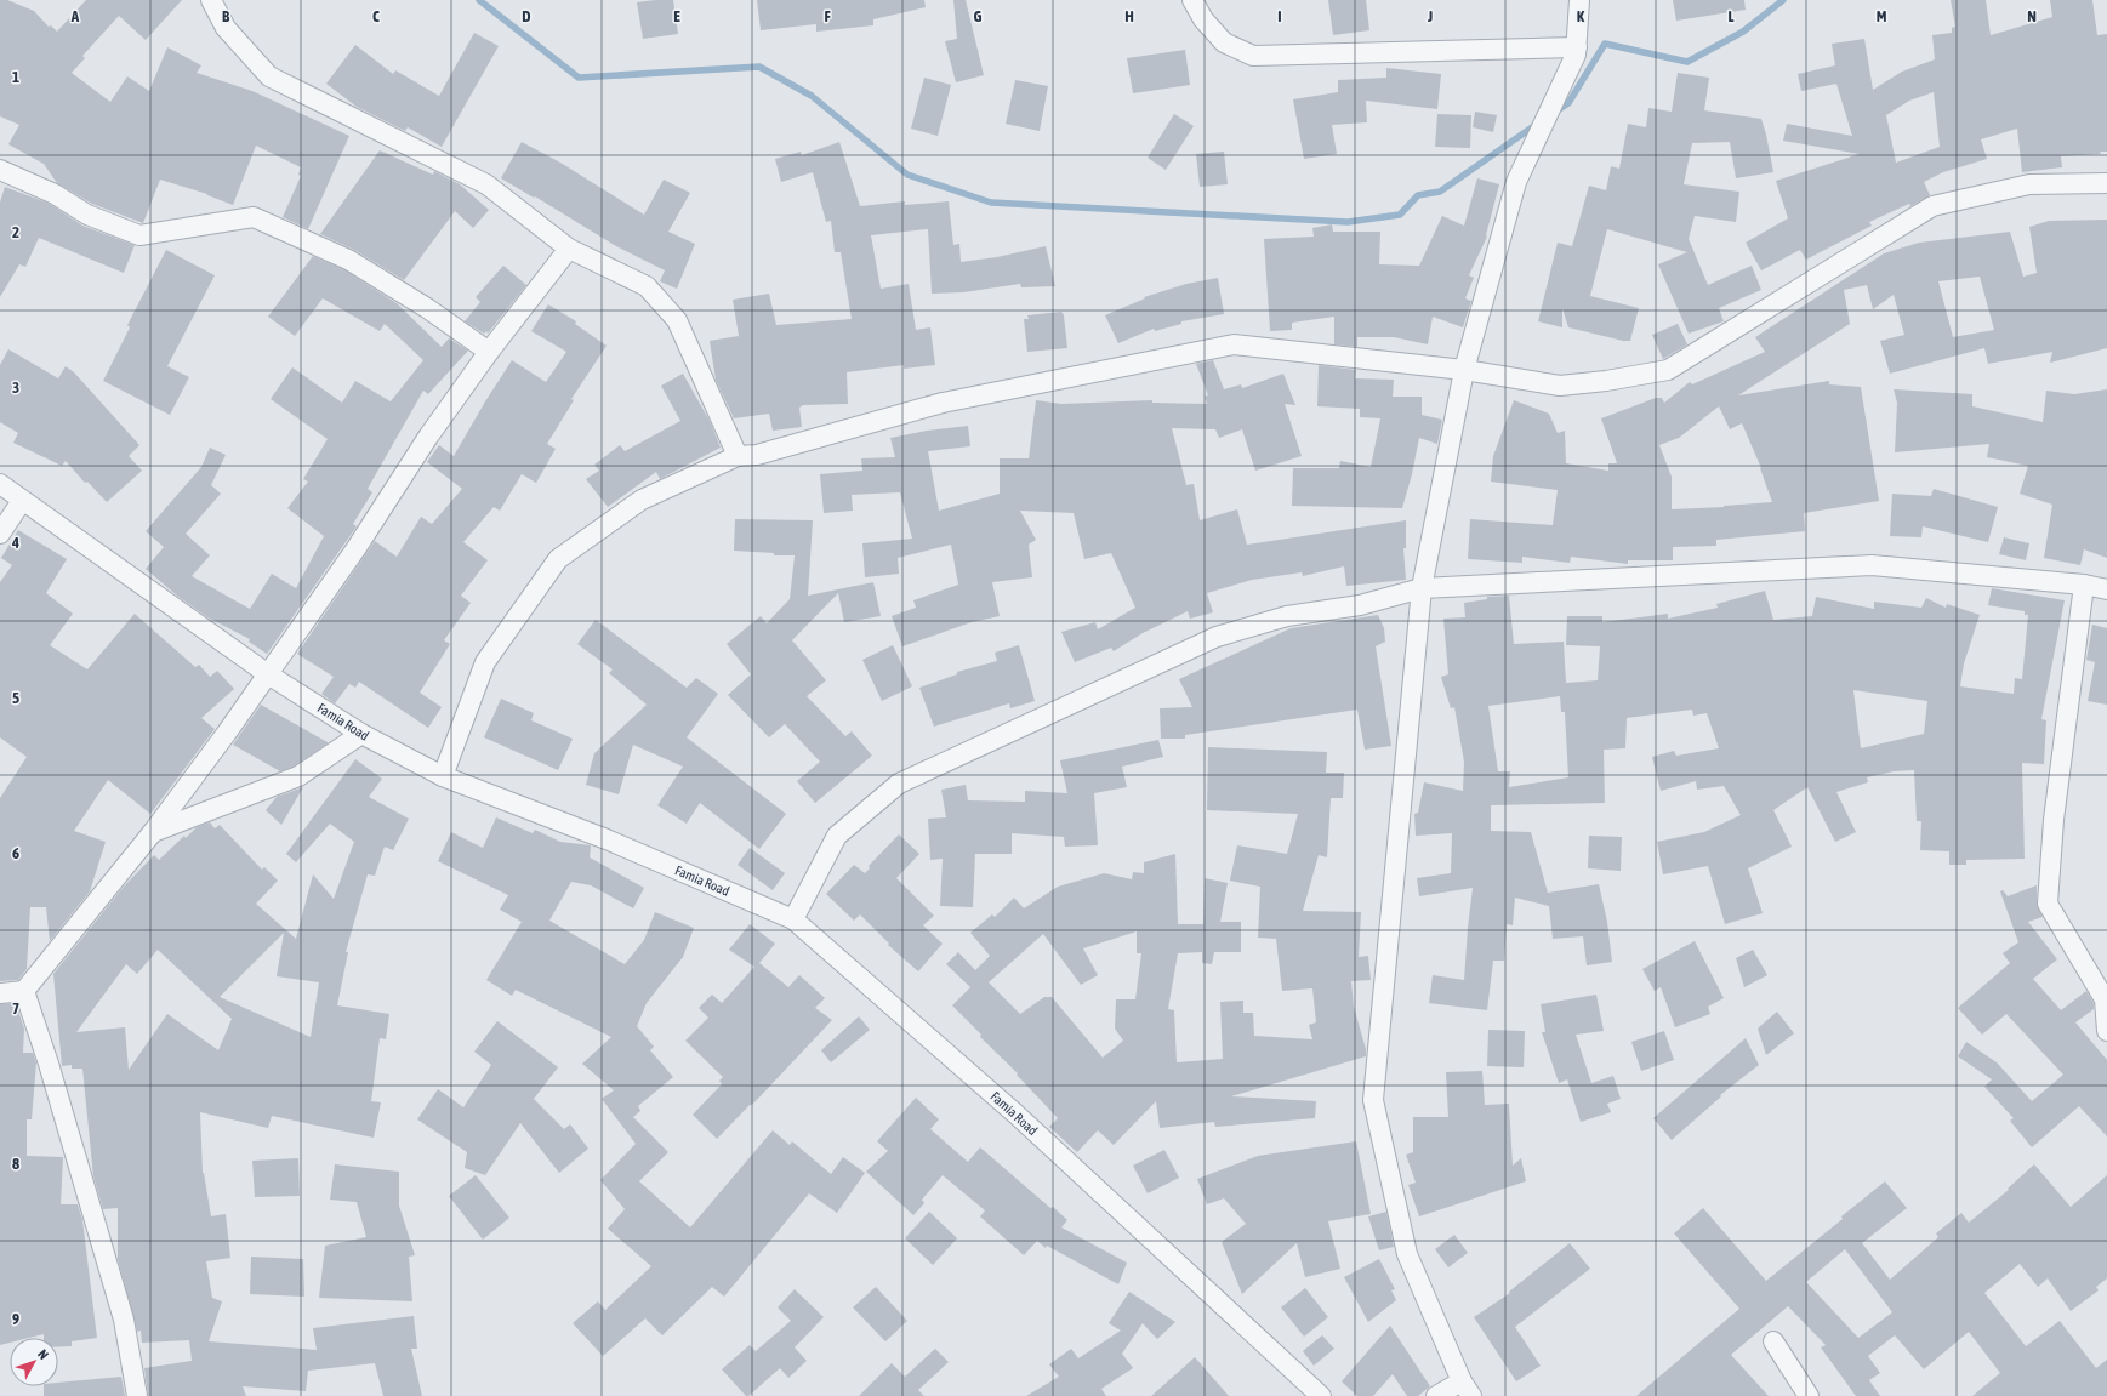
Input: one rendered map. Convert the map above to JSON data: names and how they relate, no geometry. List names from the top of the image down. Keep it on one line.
{"streets":{"street":["Famia Road"]},"north":"top right","grid":{"columns":["A","B","C","D","E","F","G","H","I","J","K","L","M","N"],"rows":["1","2","3","4","5","6","7","8","9"]}}
